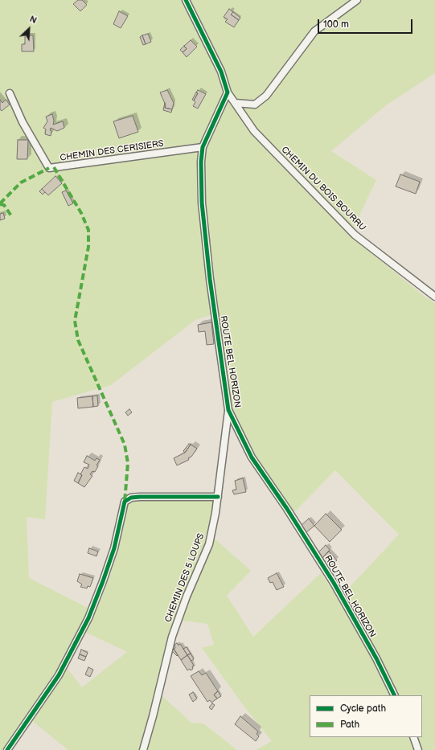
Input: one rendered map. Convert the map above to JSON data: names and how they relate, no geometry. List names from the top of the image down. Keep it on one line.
{"streets":{"street":["CHEMIN DES CERISIERS","CHEMIN DU BOIS BOURRU","ROUTE BEL HORIZON","CHEMIN DES 5 LOUPS"]},"crossings":[["CHEMIN DES CERISIERS","ROUTE BEL HORIZON"],["CHEMIN DU BOIS BOURRU","ROUTE BEL HORIZON"],["ROUTE BEL HORIZON","CHEMIN DES 5 LOUPS"]],"legend":["Cycle path","Path"],"scale_bar":"100 m","north":"top right"}
